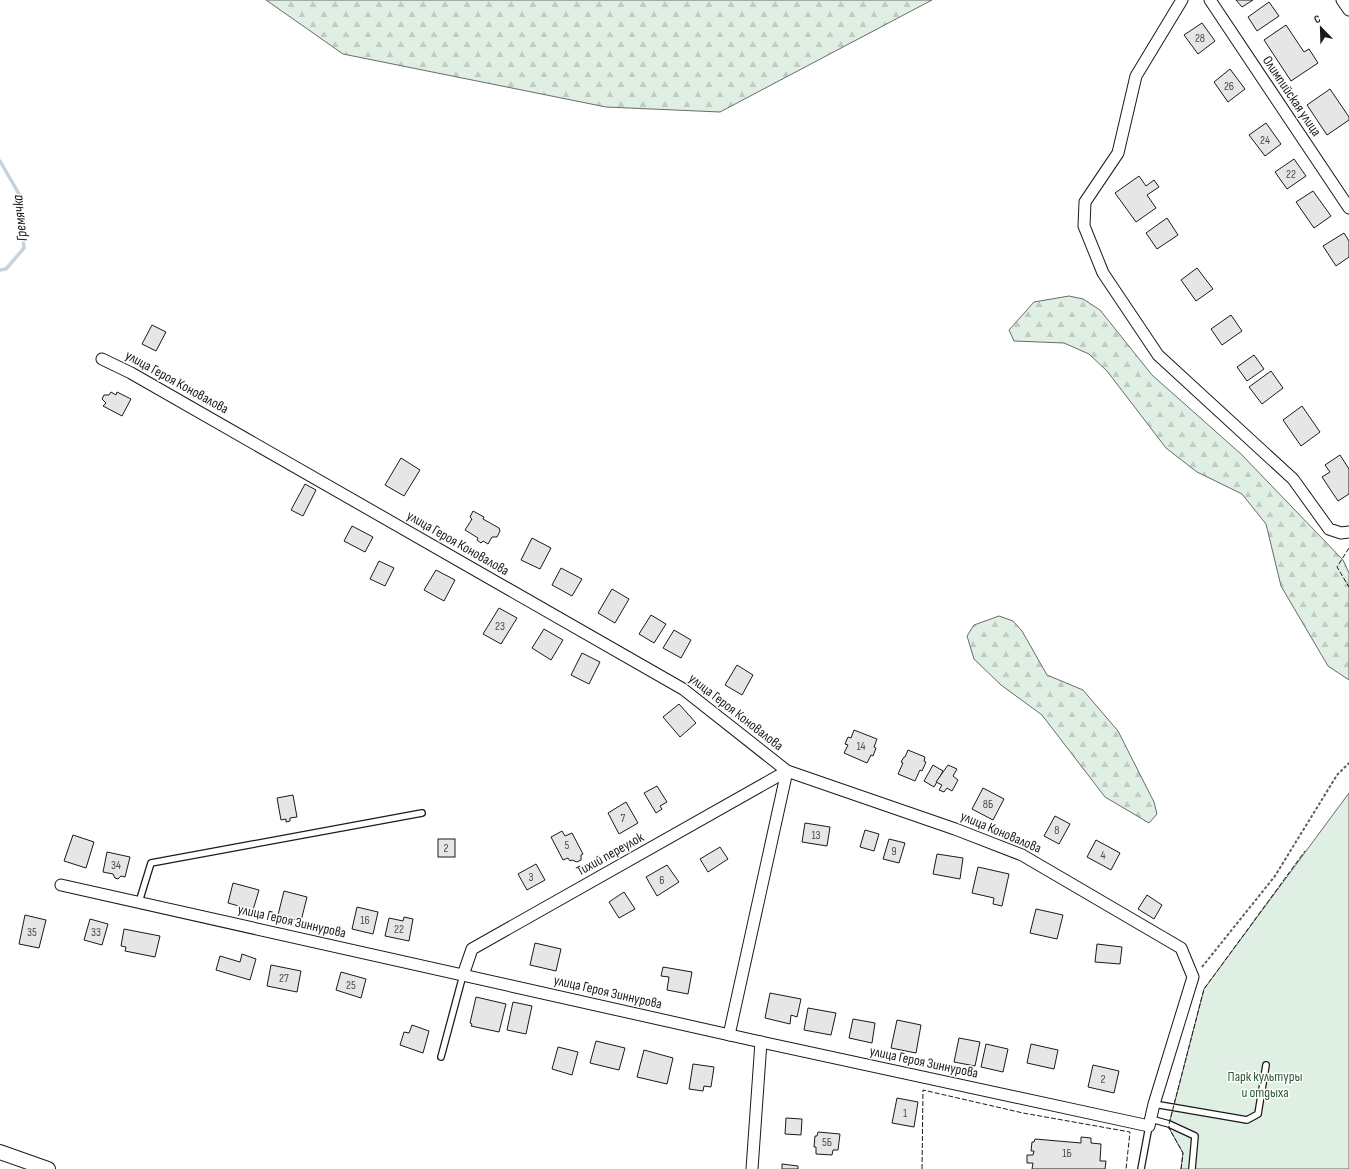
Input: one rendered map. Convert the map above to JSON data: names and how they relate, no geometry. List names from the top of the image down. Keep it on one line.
{"streets":{"street":["Олимпийская улица","улица Героя Коновалова","улица Коновалова","Тихий переулок","улица Героя Зиннурова"]},"crossings":[["улица Героя Коновалова","улица Коновалова"],["улица Героя Коновалова","Тихий переулок"],["улица Коновалова","Тихий переулок"],["Тихий переулок","улица Героя Зиннурова"]],"water":["Гремячка"],"parks":["Парк культуры и отдыха"],"house_numbers":["28","26","24","22","23","14","8Б","7","8","13","5","2","9","4","34","3","6","16","22","35","33","27","25","2","1","5Б","1Б"],"north":"top left"}
